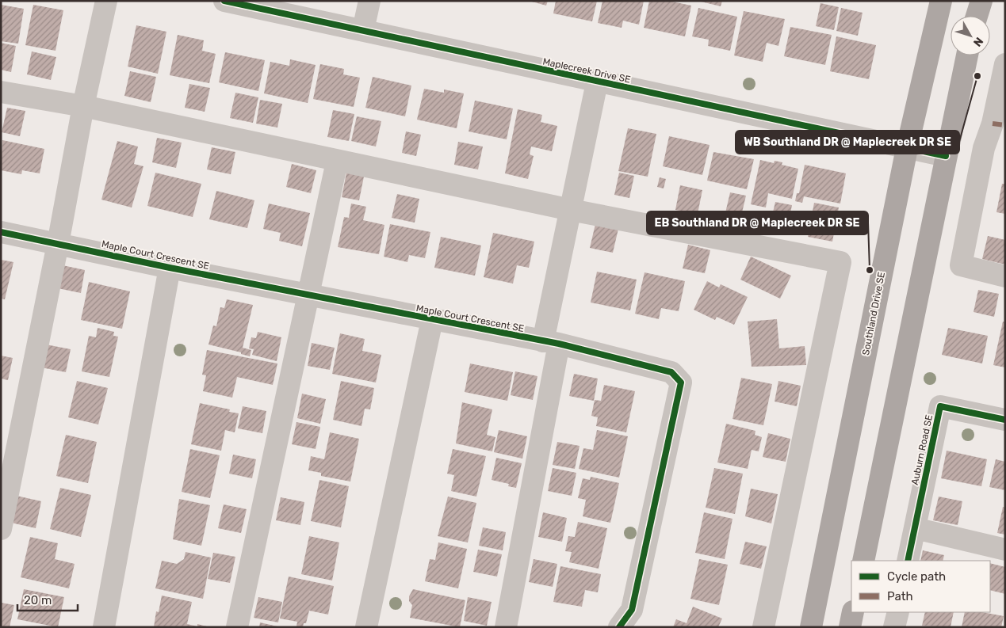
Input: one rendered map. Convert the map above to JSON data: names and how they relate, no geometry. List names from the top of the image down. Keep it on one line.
{"streets":{"main road":["Southland Drive SE"],"street":["Maplecreek Drive SE","Maple Court Crescent SE","Auburn Road SE"]},"crossings":[["Maplecreek Drive SE","Southland Drive SE"]],"places":["WB Southland DR @ Maplecreek DR SE","EB Southland DR @ Maplecreek DR SE"],"legend":["Cycle path","Path"],"scale_bar":"20 m","north":"bottom right"}
